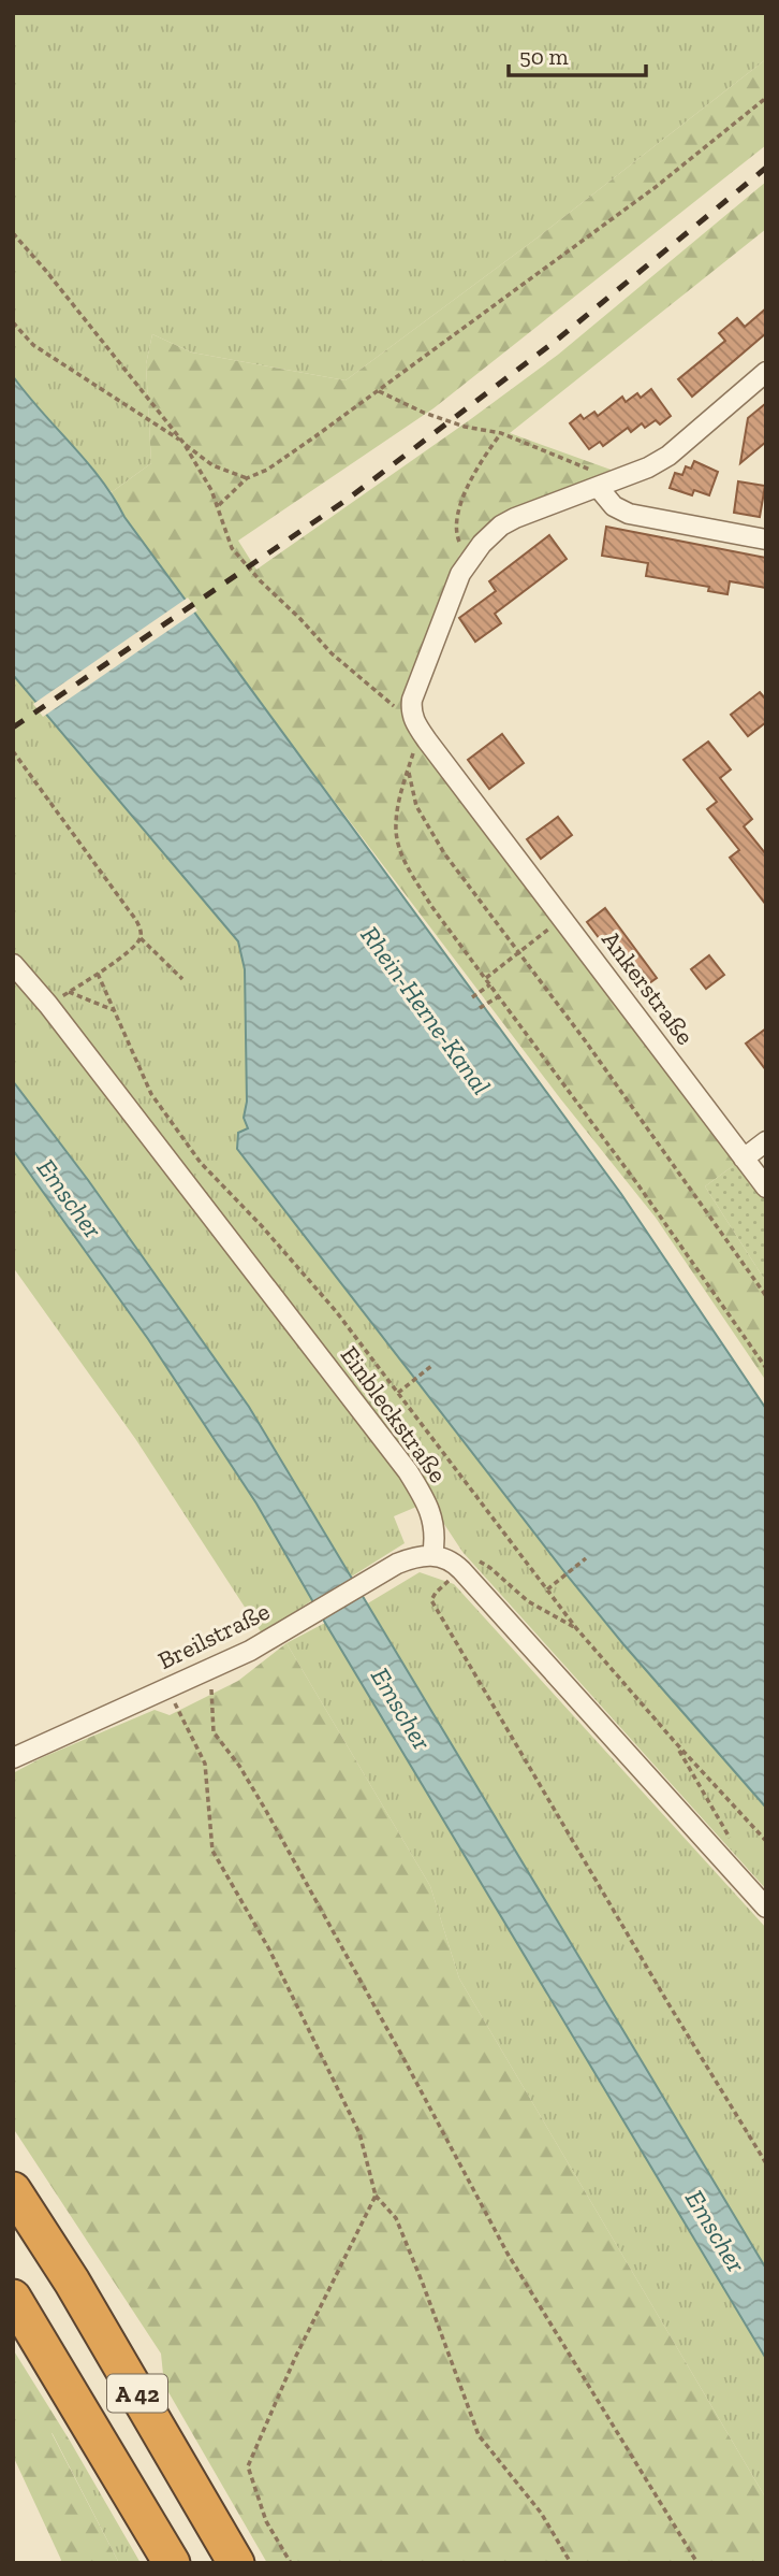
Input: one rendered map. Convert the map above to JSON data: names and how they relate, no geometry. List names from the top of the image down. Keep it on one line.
{"streets":{"highway":["A 42"],"street":["Ankerstraße","Einbleckstraße","Breilstraße"]},"crossings":[["Einbleckstraße","Breilstraße"]],"water":["Rhein-Herne-Kanal","Emscher"],"scale_bar":"50 m"}
